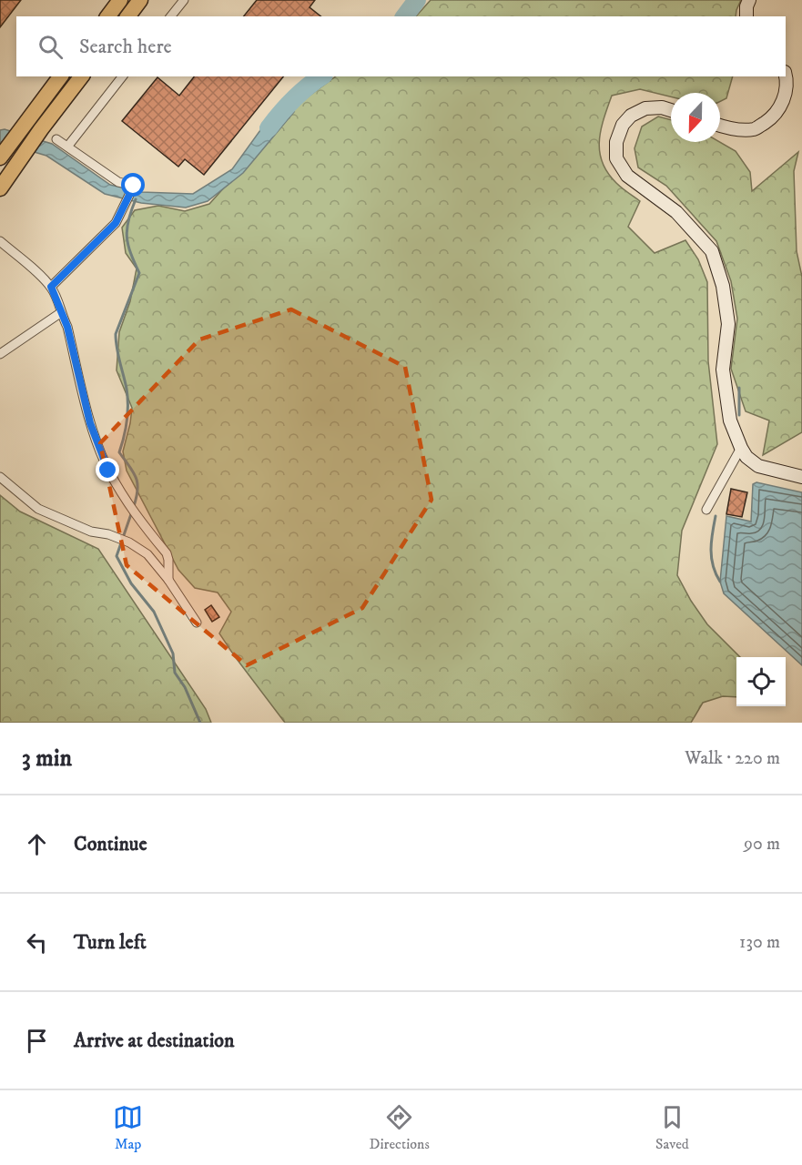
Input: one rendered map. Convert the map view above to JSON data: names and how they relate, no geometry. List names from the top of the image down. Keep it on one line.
{"north":"bottom","page":{"search":"Search here","heading":["3 min","Walk · 220 m"],"list":[["Continue","90 m"],["Turn left","130 m"],"Arrive at destination"],"nav":["Map","Directions","Saved"]}}
